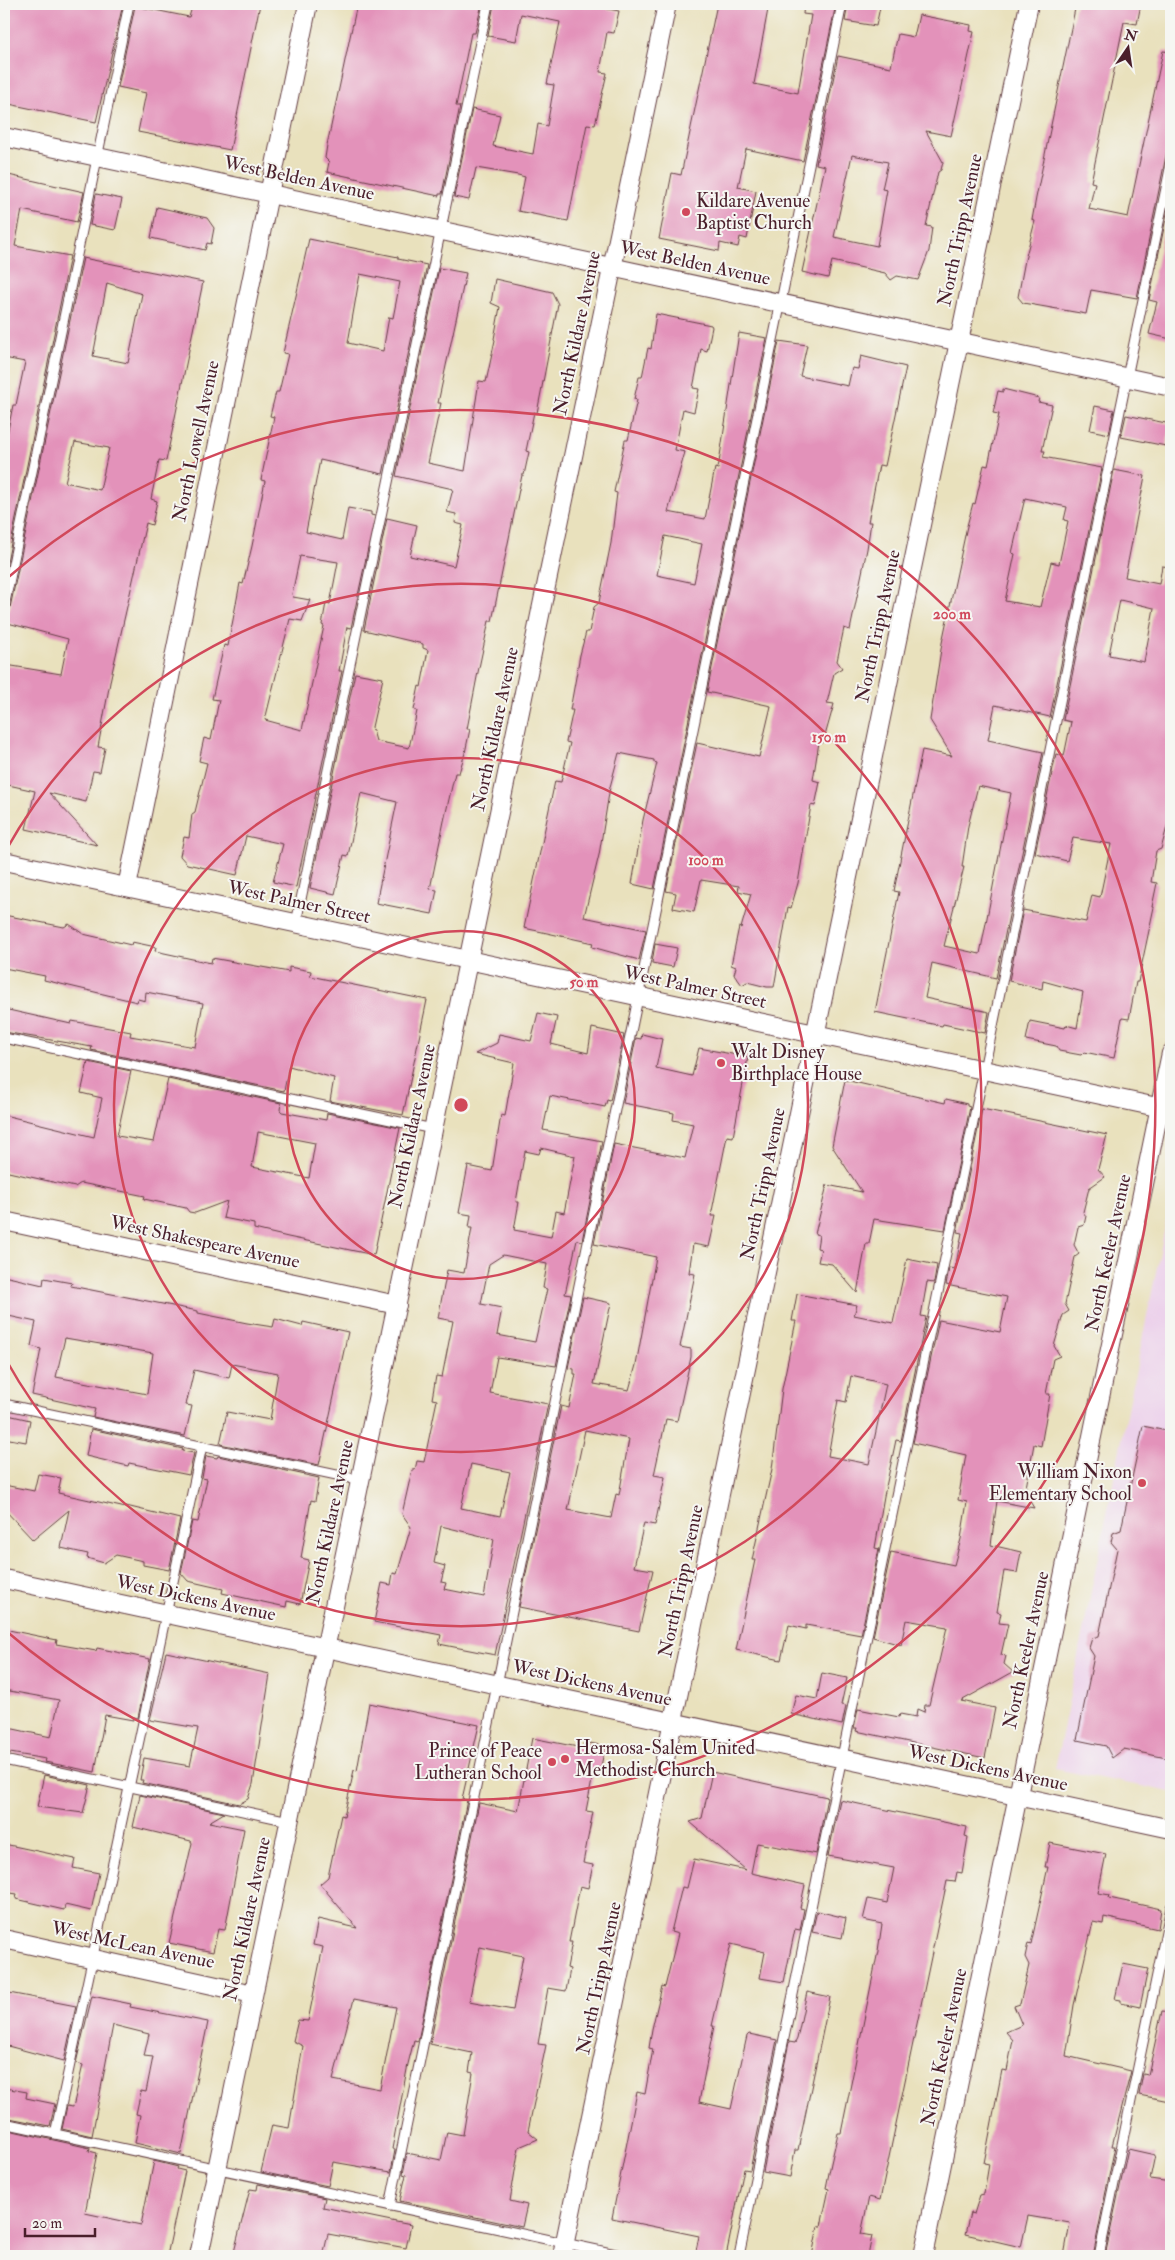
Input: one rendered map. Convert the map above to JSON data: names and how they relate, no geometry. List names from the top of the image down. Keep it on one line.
{"streets":{"street":["West Belden Avenue","North Tripp Avenue","North Kildare Avenue","North Lowell Avenue","West Palmer Street","West Shakespeare Avenue","North Keeler Avenue","West Dickens Avenue","West McLean Avenue"]},"crossings":[["West Belden Avenue","North Tripp Avenue"],["West Belden Avenue","North Kildare Avenue"],["West Belden Avenue","North Lowell Avenue"],["North Tripp Avenue","West Palmer Street"],["North Tripp Avenue","West Dickens Avenue"],["North Kildare Avenue","West Palmer Street"],["North Kildare Avenue","West Shakespeare Avenue"],["North Kildare Avenue","West Dickens Avenue"],["North Kildare Avenue","West McLean Avenue"],["North Lowell Avenue","West Palmer Street"],["West Palmer Street","North Keeler Avenue"],["North Keeler Avenue","West Dickens Avenue"]],"places":["Kildare Avenue Baptist Church","Walt Disney Birthplace House","William Nixon Elementary School","Hermosa-Salem United Methodist Church","Prince of Peace Lutheran School"],"scale_bar":"20 m","north":"top","rings":["200 m","150 m","100 m","50 m"]}
